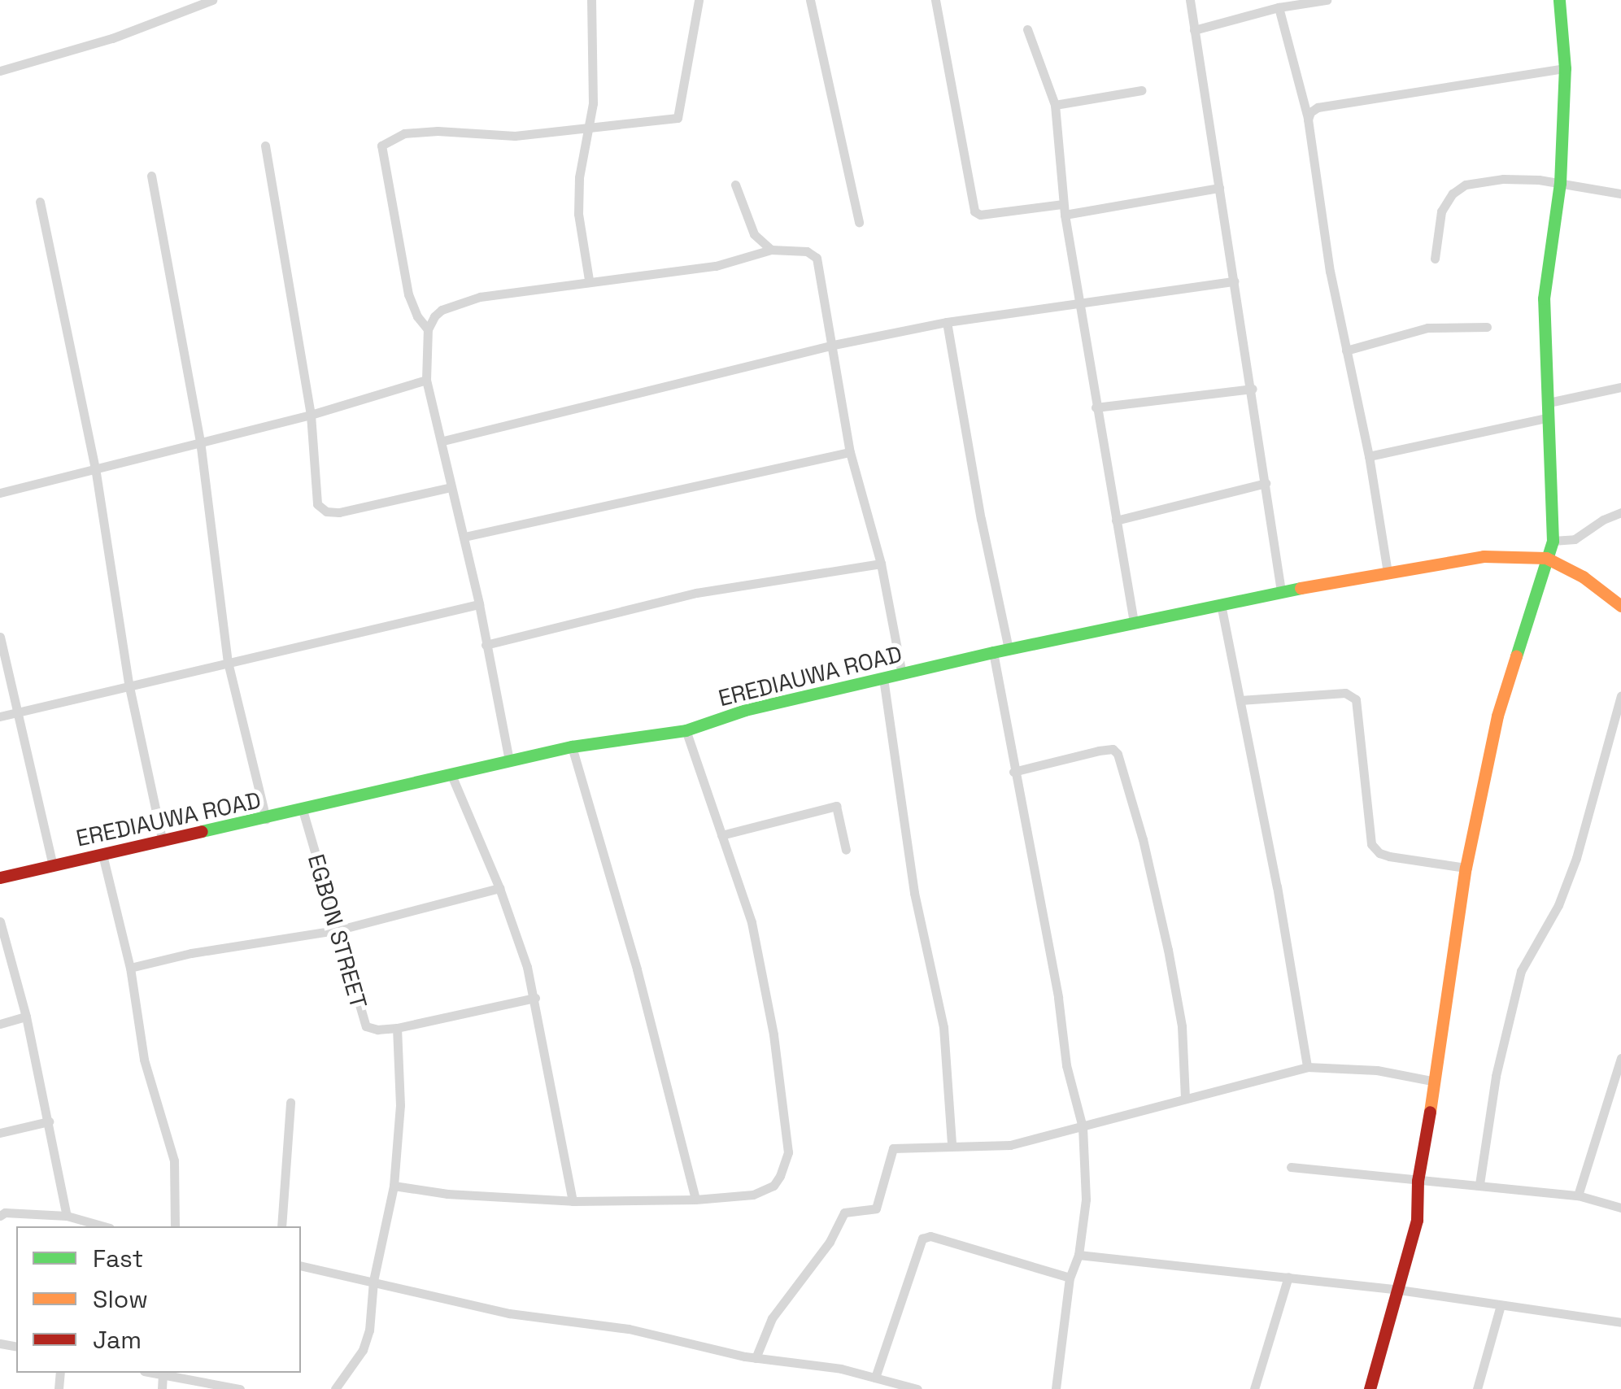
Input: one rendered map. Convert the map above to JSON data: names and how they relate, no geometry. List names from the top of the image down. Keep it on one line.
{"streets":{"street":["EREDIAUWA ROAD","EGBON STREET"]},"crossings":[["EREDIAUWA ROAD","EGBON STREET"]],"legend":["Fast","Slow","Jam"]}
